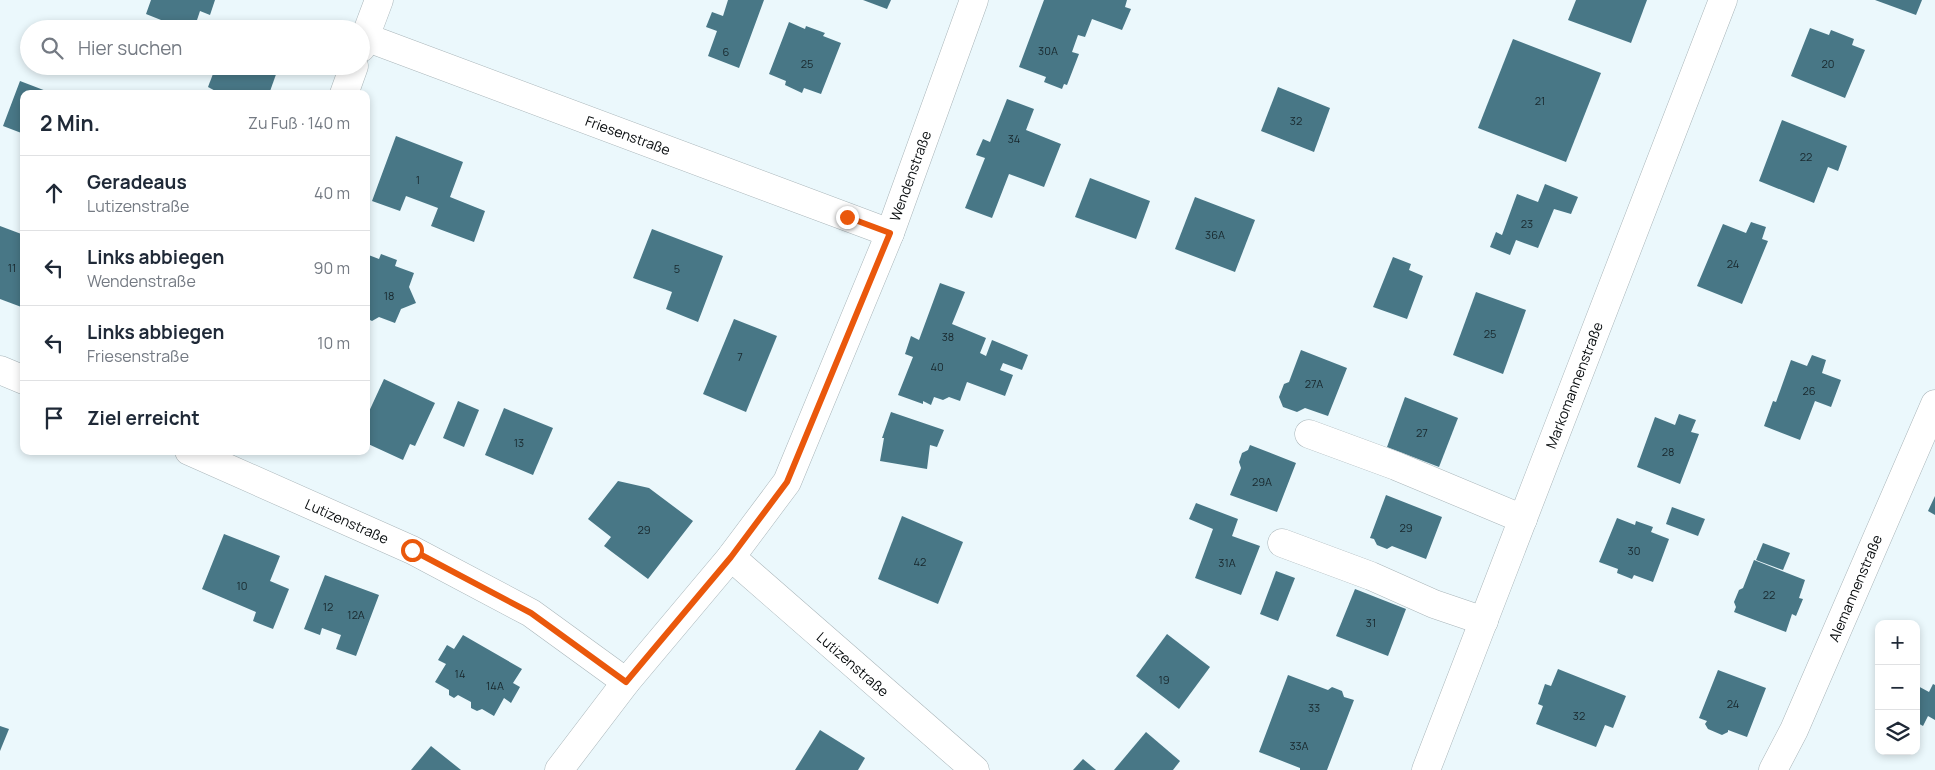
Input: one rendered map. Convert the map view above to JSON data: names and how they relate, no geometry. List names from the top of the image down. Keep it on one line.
{"streets":{"street":["Friesenstraße","Wendenstraße","Markomannenstraße","Lutizenstraße","Alemannenstraße"]},"crossings":[["Friesenstraße","Wendenstraße"],["Wendenstraße","Lutizenstraße"]],"house_numbers":["30A","6","25","20","21","32","34","22","1","23","36A","24","11","5","18","25","38","7","40","27A","26","27","13","28","29A","29","29","30","42","31A","10","22","12","12A","31","14","19","14A","24","33","32","33A"],"page":{"search":"Hier suchen","heading":["2 Min.","Zu Fuß · 140 m"],"list":[["Geradeaus","Lutizenstraße","40 m"],["Links abbiegen","Wendenstraße","90 m"],["Links abbiegen","Friesenstraße","10 m"],"Ziel erreicht"],"map_buttons":["+","−"]}}
